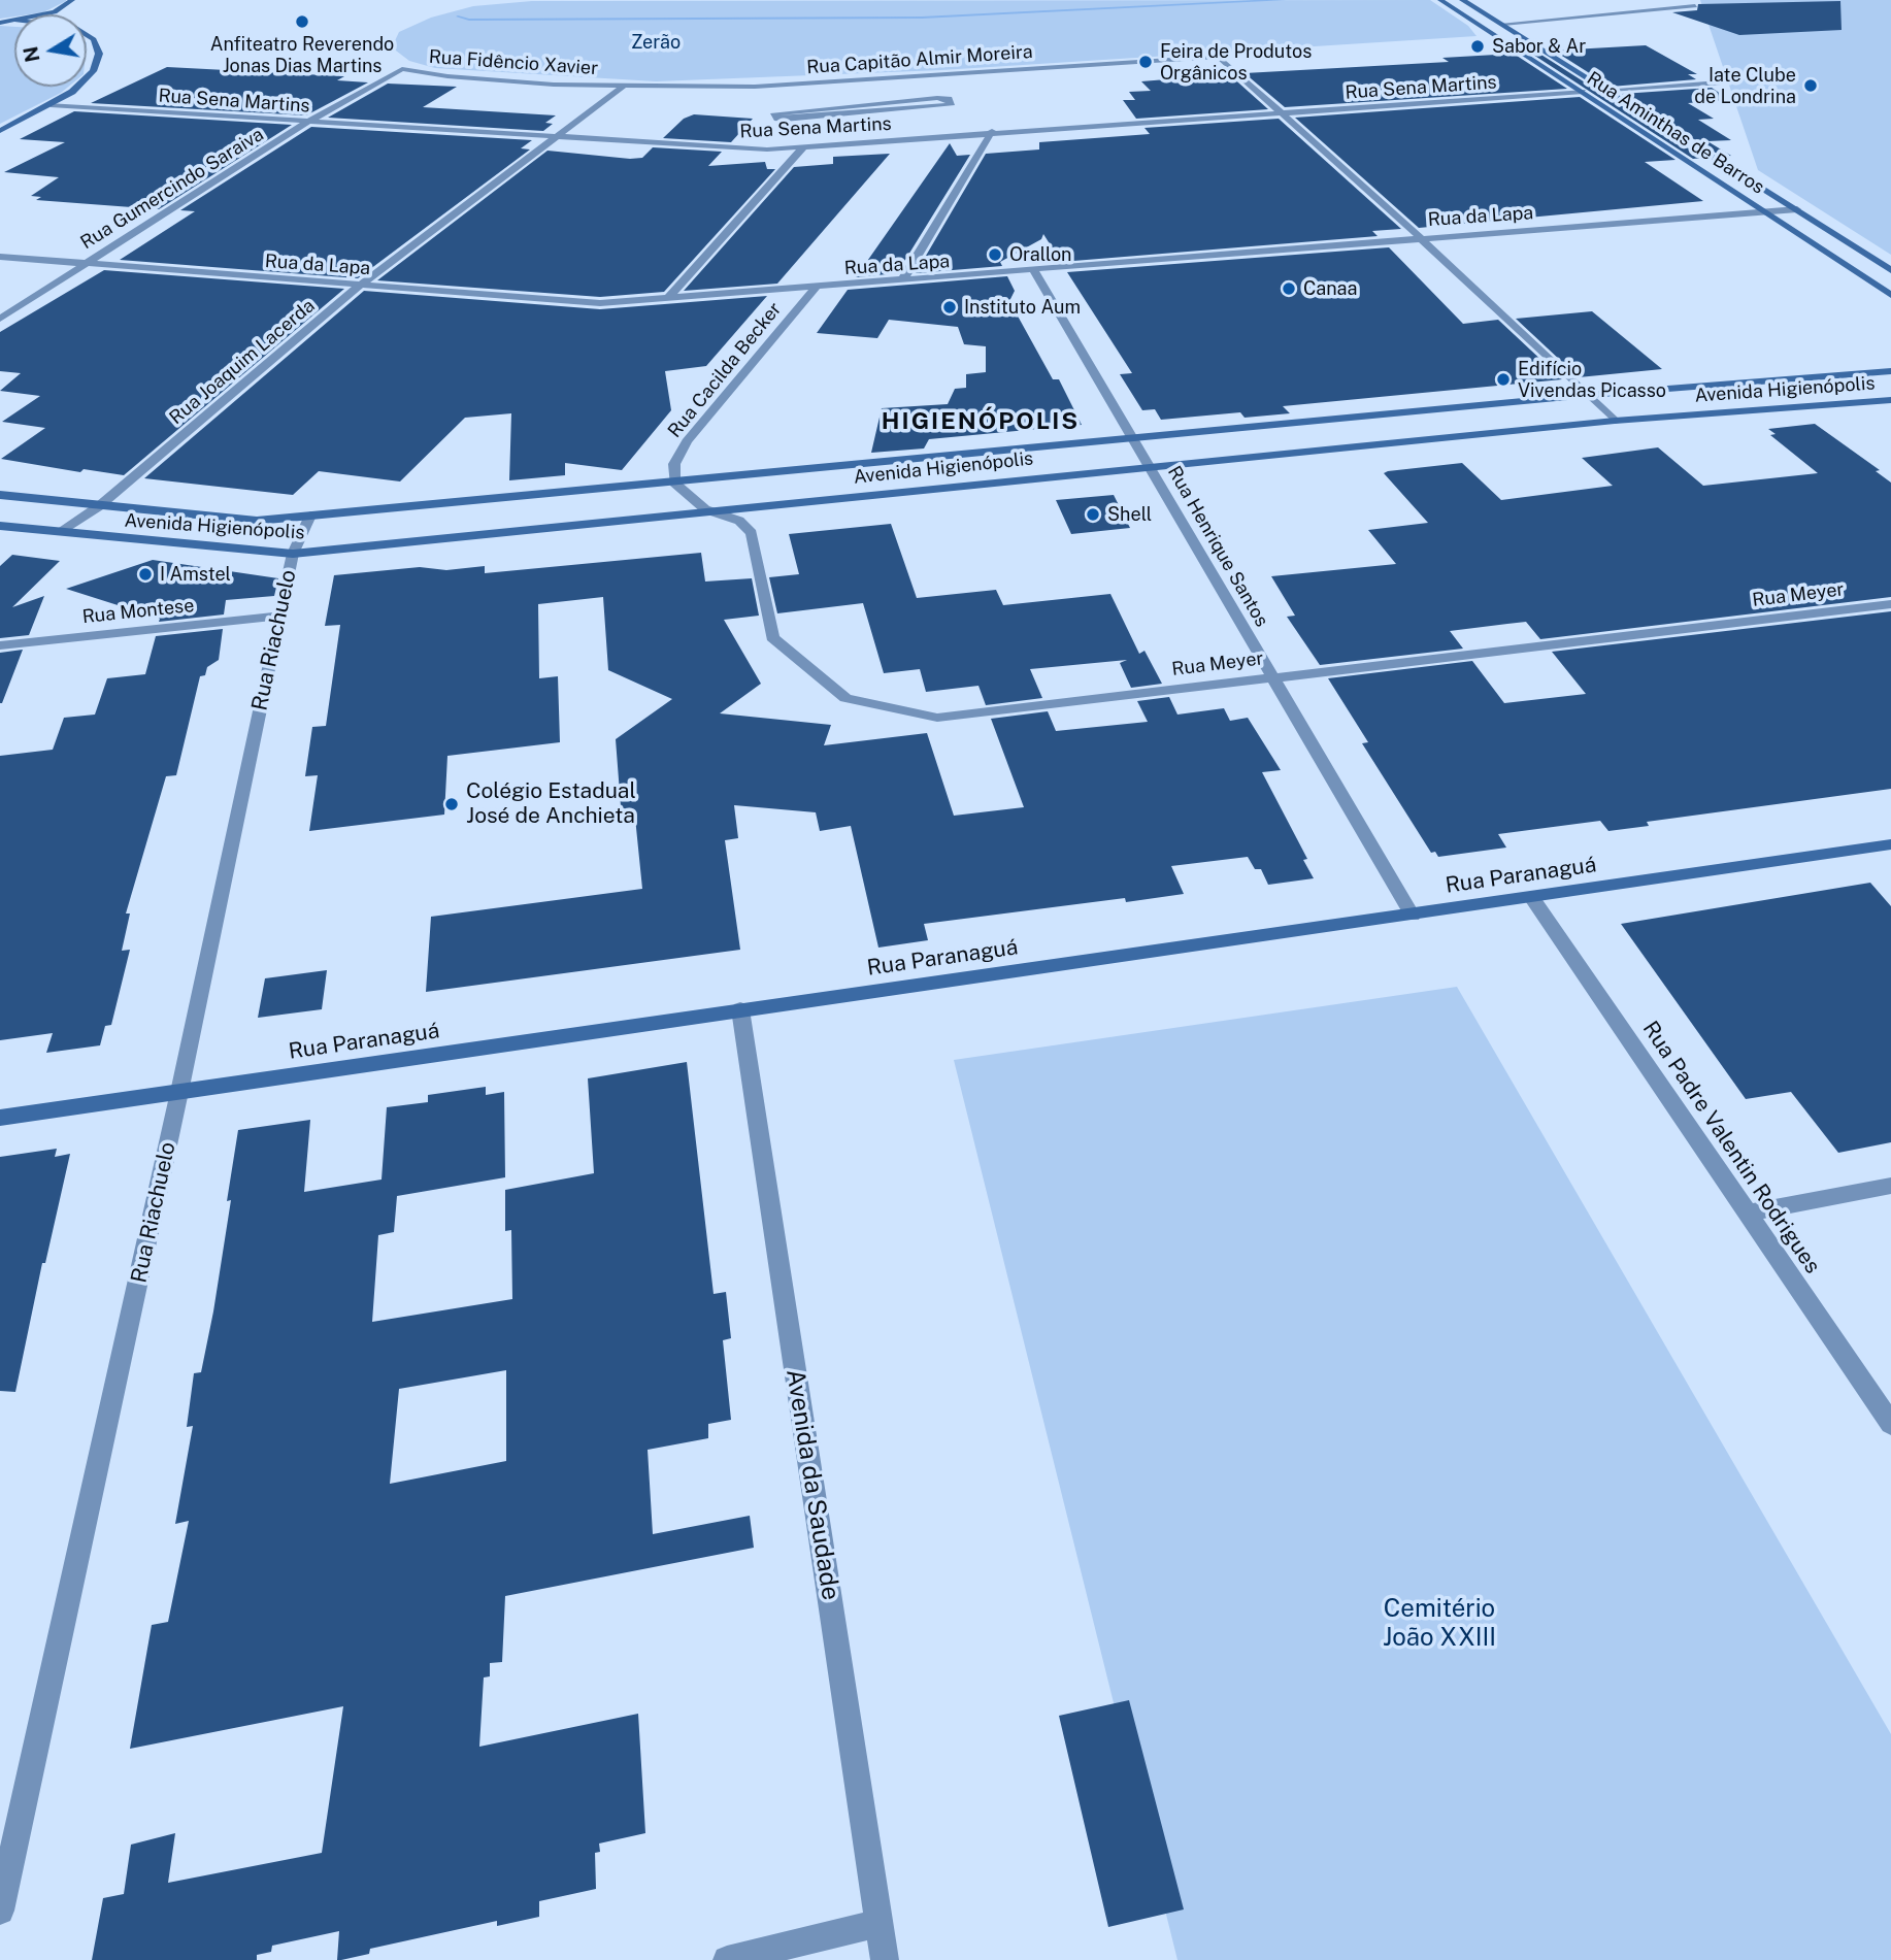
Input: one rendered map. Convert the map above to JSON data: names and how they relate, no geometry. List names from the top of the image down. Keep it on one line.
{"streets":{"street":["Rua Capitão Almir Moreira","Rua Fidêncio Xavier","Rua Sena Martins","Rua Aminthas de Barros","Rua Gumercindo Saraiva","Rua da Lapa","Rua Joaquim Lacerda","Rua Cacilda Becker","Avenida Higienópolis","Rua Henrique Santos","Rua Meyer","Rua Montese","Rua Riachuelo","Rua Paranaguá","Rua Padre Valentin Rodrigues","Avenida da Saudade"]},"crossings":[["Rua Capitão Almir Moreira","Rua Fidêncio Xavier"],["Rua Capitão Almir Moreira","Rua Sena Martins"],["Rua Capitão Almir Moreira","Rua Joaquim Lacerda"],["Rua Fidêncio Xavier","Rua Gumercindo Saraiva"],["Rua Fidêncio Xavier","Rua Joaquim Lacerda"],["Rua Sena Martins","Rua Aminthas de Barros"],["Rua Sena Martins","Rua Gumercindo Saraiva"],["Rua Sena Martins","Rua Joaquim Lacerda"],["Rua Aminthas de Barros","Rua da Lapa"],["Rua Gumercindo Saraiva","Rua da Lapa"],["Rua da Lapa","Rua Joaquim Lacerda"],["Rua da Lapa","Rua Cacilda Becker"],["Rua da Lapa","Rua Henrique Santos"],["Rua Joaquim Lacerda","Avenida Higienópolis"],["Rua Cacilda Becker","Avenida Higienópolis"],["Rua Cacilda Becker","Rua Meyer"],["Avenida Higienópolis","Rua Henrique Santos"],["Avenida Higienópolis","Rua Meyer"],["Avenida Higienópolis","Rua Riachuelo"],["Rua Henrique Santos","Rua Meyer"],["Rua Henrique Santos","Rua Paranaguá"],["Rua Montese","Rua Riachuelo"],["Rua Riachuelo","Rua Paranaguá"],["Rua Paranaguá","Rua Padre Valentin Rodrigues"],["Rua Paranaguá","Avenida da Saudade"]],"districts":["HIGIENÓPOLIS"],"parks":["Zerão","Cemitério João XXIII"],"places":["Anfiteatro Reverendo Jonas Dias Martins","Sabor & Ar","Feira de Produtos Orgânicos","Iate Clube de Londrina","Orallon","Canaa","Instituto Aum","Edifício Vivendas Picasso","Shell","I Amstel","Colégio Estadual José de Anchieta"],"north":"left"}
